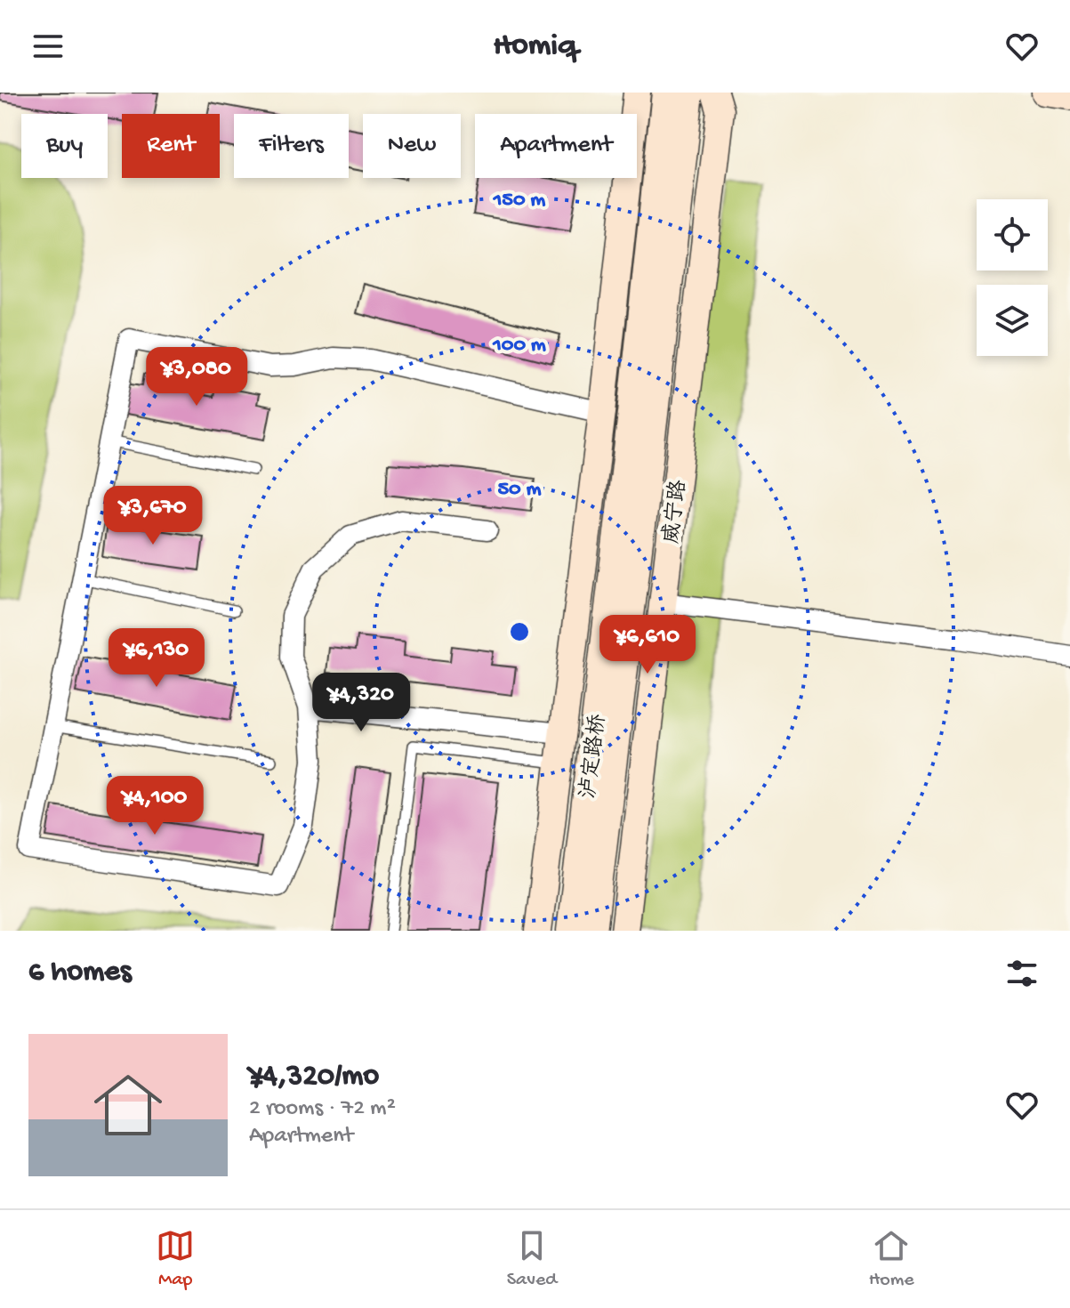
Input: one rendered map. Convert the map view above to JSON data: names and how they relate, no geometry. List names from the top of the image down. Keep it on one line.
{"streets":{"main road":["威宁路","泸定路桥"]},"page":{"header":"Homiq","chip":["Buy","Rent","Filters","New","Apartment"],"price":["¥3,080","¥3,670","¥6,610","¥6,130","¥4,320","¥4,100"],"heading":"6 homes","list":[{"name":"¥4,320/mo","note":"2 rooms · 72 m² · Apartment"}],"tabs":["Map","Saved","Home"]},"rings":["150 m","100 m","50 m"]}
